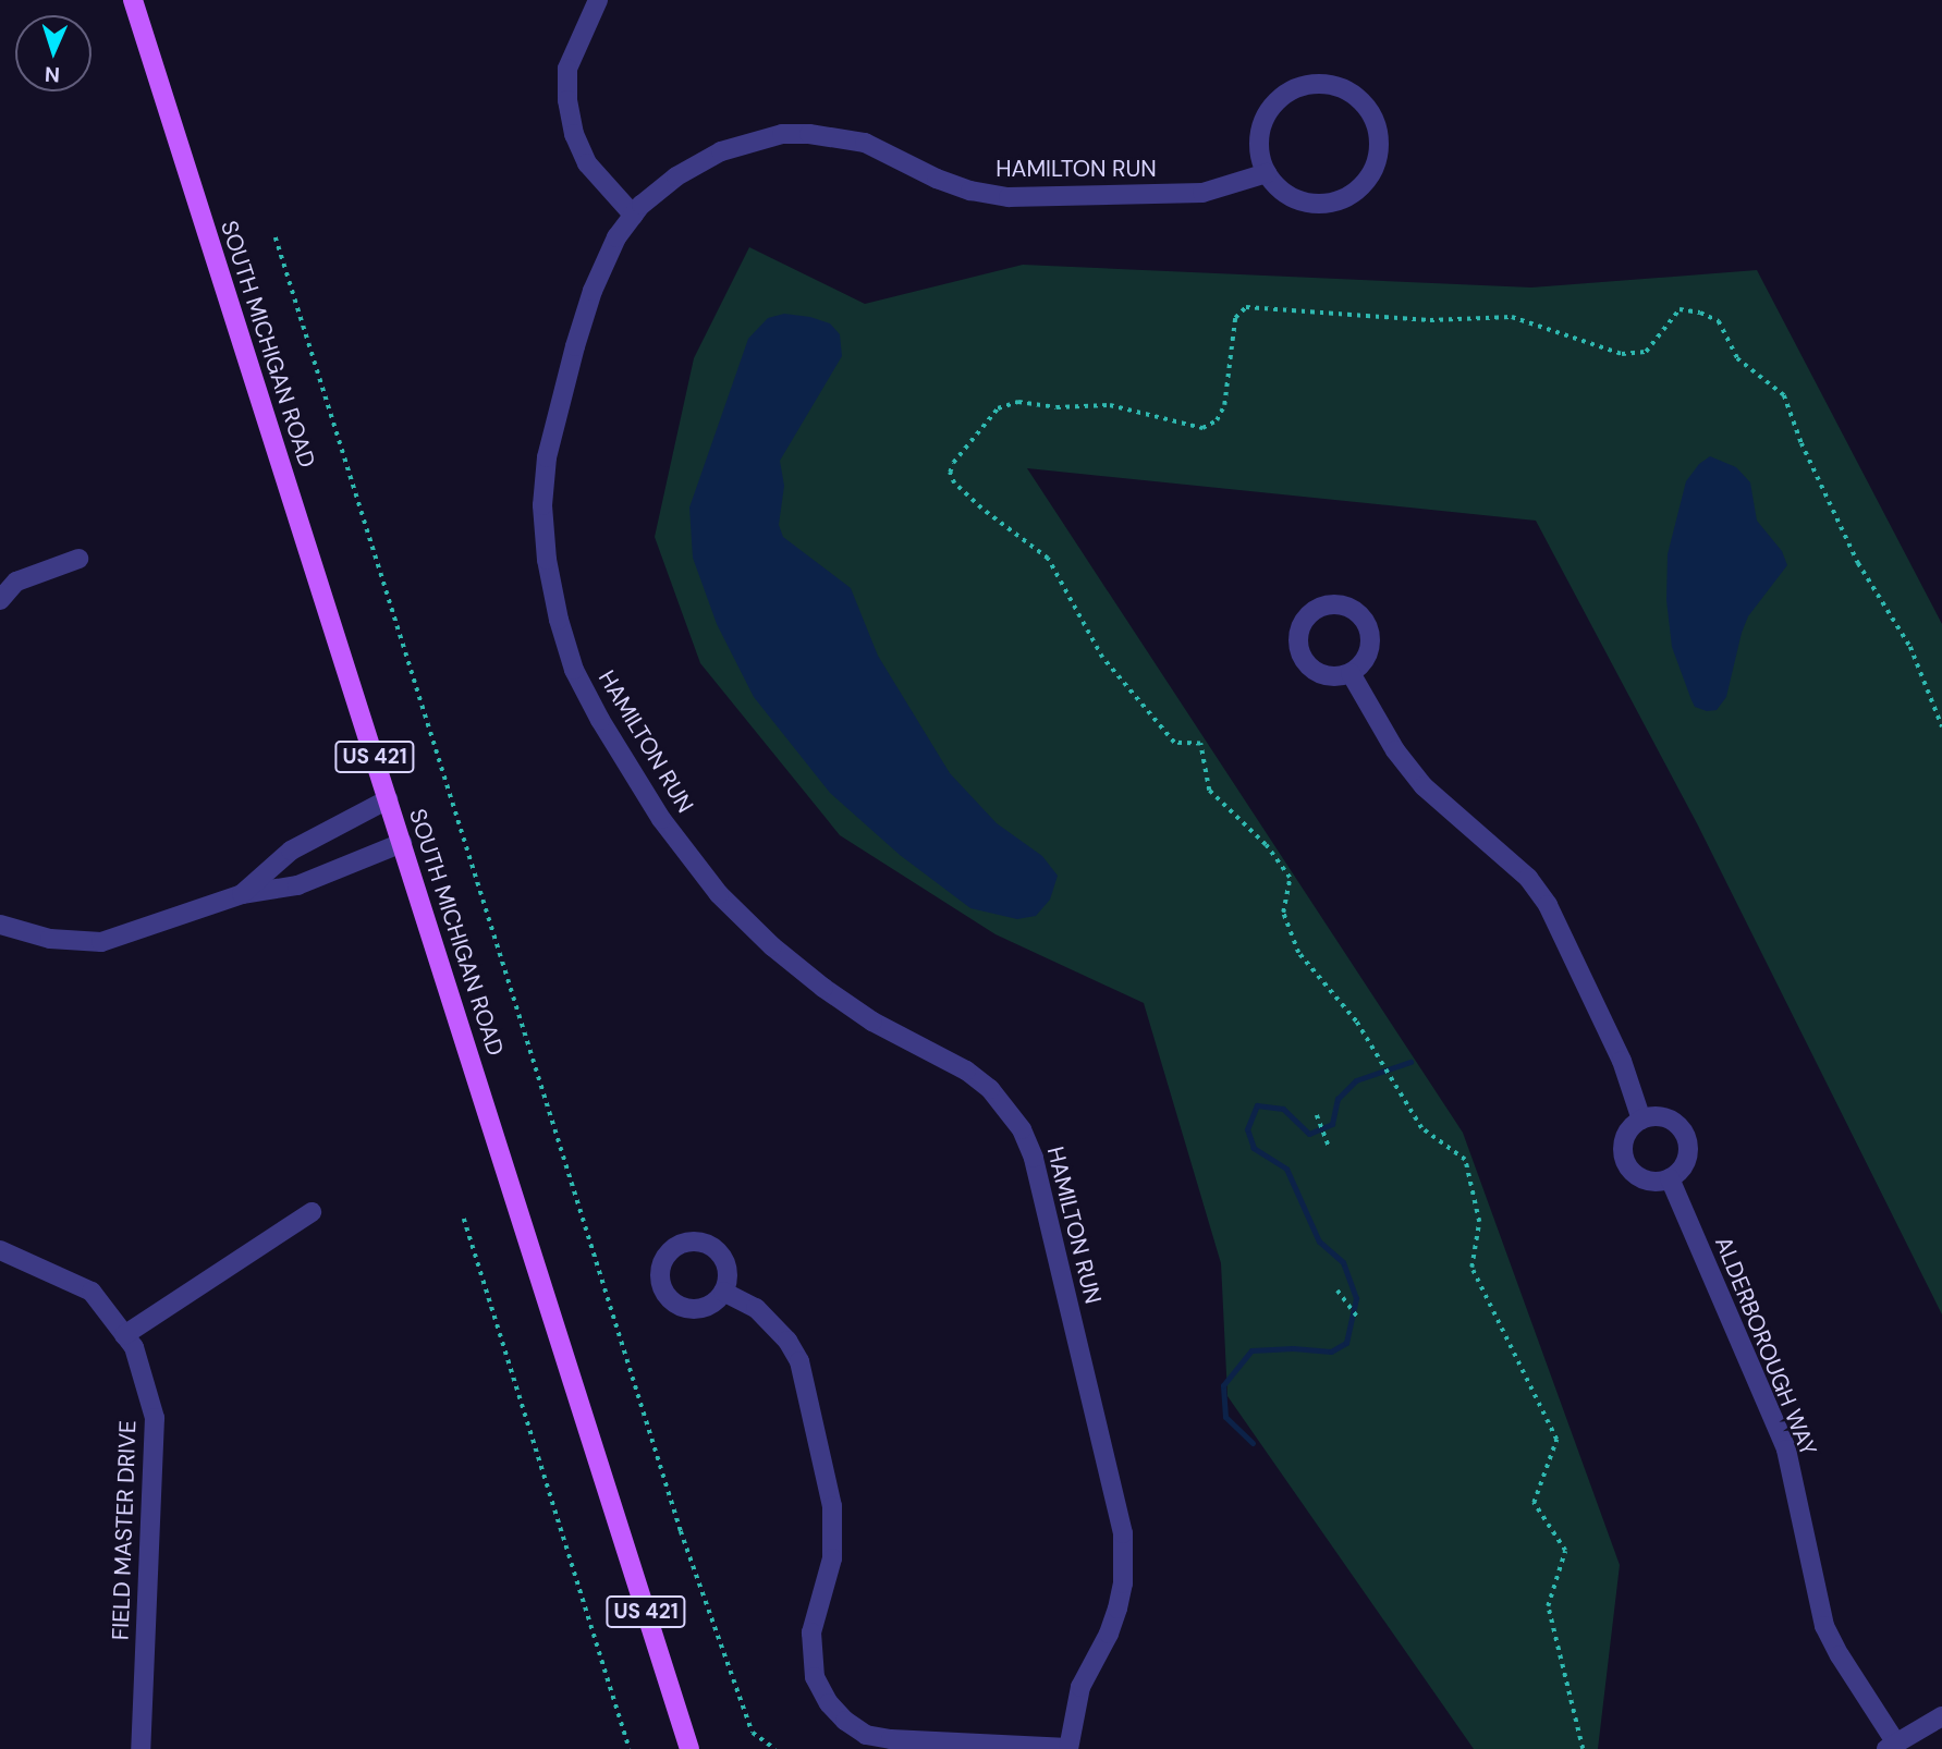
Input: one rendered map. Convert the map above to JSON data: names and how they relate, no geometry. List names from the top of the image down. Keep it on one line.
{"streets":{"main road":["SOUTH MICHIGAN ROAD","US 421"],"street":["HAMILTON RUN","ALDERBOROUGH WAY","FIELD MASTER DRIVE"]},"north":"bottom"}
